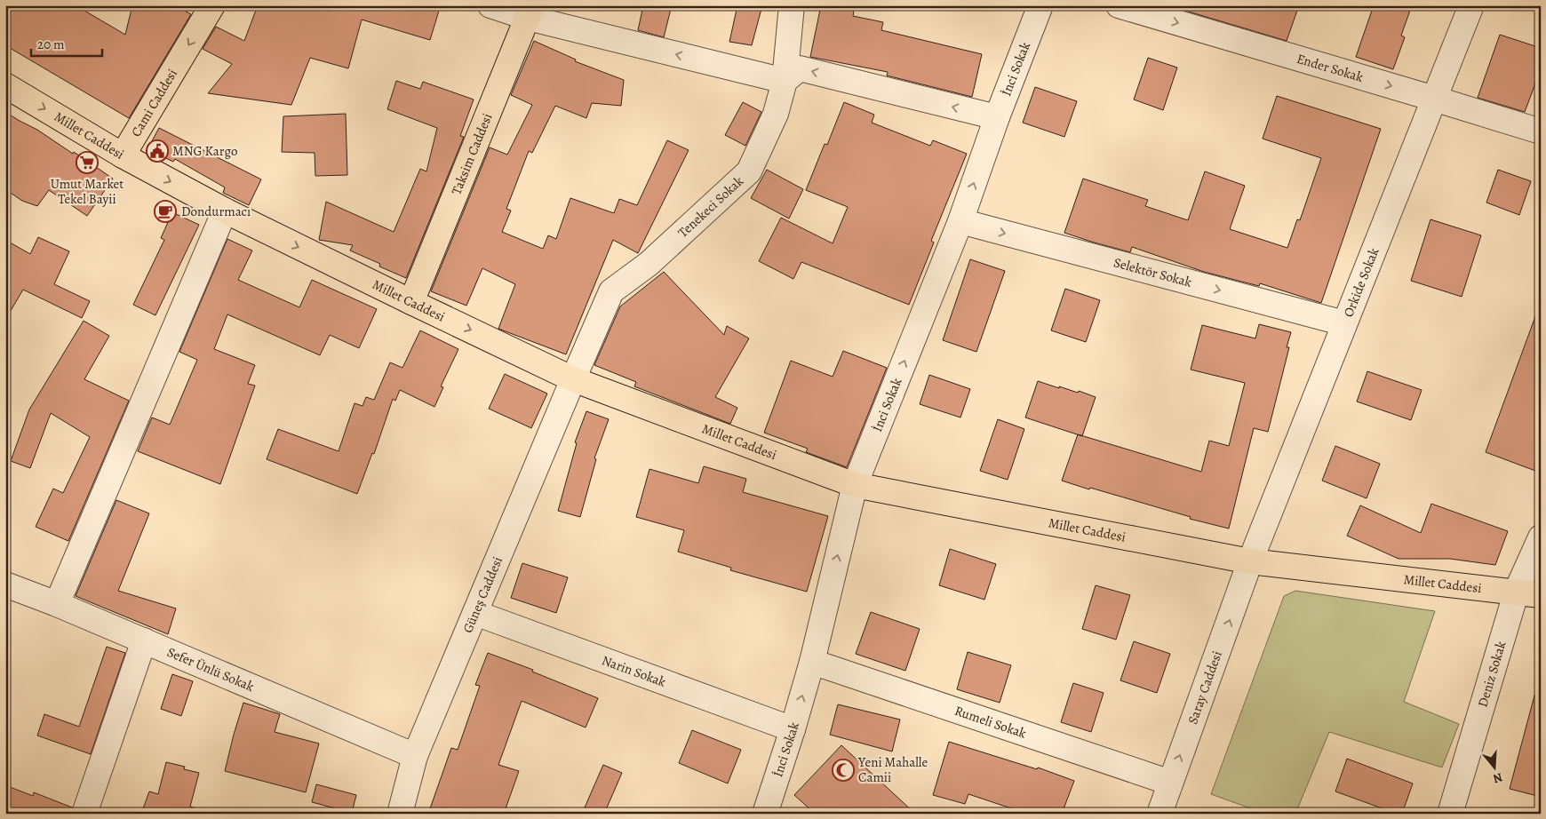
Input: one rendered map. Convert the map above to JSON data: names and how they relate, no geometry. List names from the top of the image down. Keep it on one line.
{"streets":{"main road":["Cami Caddesi","Millet Caddesi","Taksim Caddesi"],"street":["Ender Sokak","İnci Sokak","Tenekeci Sokak","Selektör Sokak","Orkide Sokak","Güneş Caddesi","Sefer Ünlü Sokak","Narin Sokak","Deniz Sokak","Saray Caddesi","Rumeli Sokak"]},"crossings":[["Ender Sokak","Orkide Sokak"],["İnci Sokak","Millet Caddesi"],["İnci Sokak","Selektör Sokak"],["İnci Sokak","Narin Sokak"],["İnci Sokak","Rumeli Sokak"],["Cami Caddesi","Millet Caddesi"],["Millet Caddesi","Taksim Caddesi"],["Millet Caddesi","Tenekeci Sokak"],["Millet Caddesi","Orkide Sokak"],["Millet Caddesi","Güneş Caddesi"],["Millet Caddesi","Deniz Sokak"],["Millet Caddesi","Saray Caddesi"],["Tenekeci Sokak","Güneş Caddesi"],["Selektör Sokak","Orkide Sokak"],["Orkide Sokak","Saray Caddesi"],["Güneş Caddesi","Sefer Ünlü Sokak"],["Güneş Caddesi","Narin Sokak"],["Saray Caddesi","Rumeli Sokak"]],"one_way":["Ender Sokak","İnci Sokak","Cami Caddesi","Millet Caddesi","Selektör Sokak","Saray Caddesi"],"places":{"public building":["MNG Kargo"],"supermarket":["Umut Market Tekel Bayii"],"cafe":["Dondurmacı"],"mosque":["Yeni Mahalle Camii"]},"scale_bar":"20 m","north":"bottom"}
